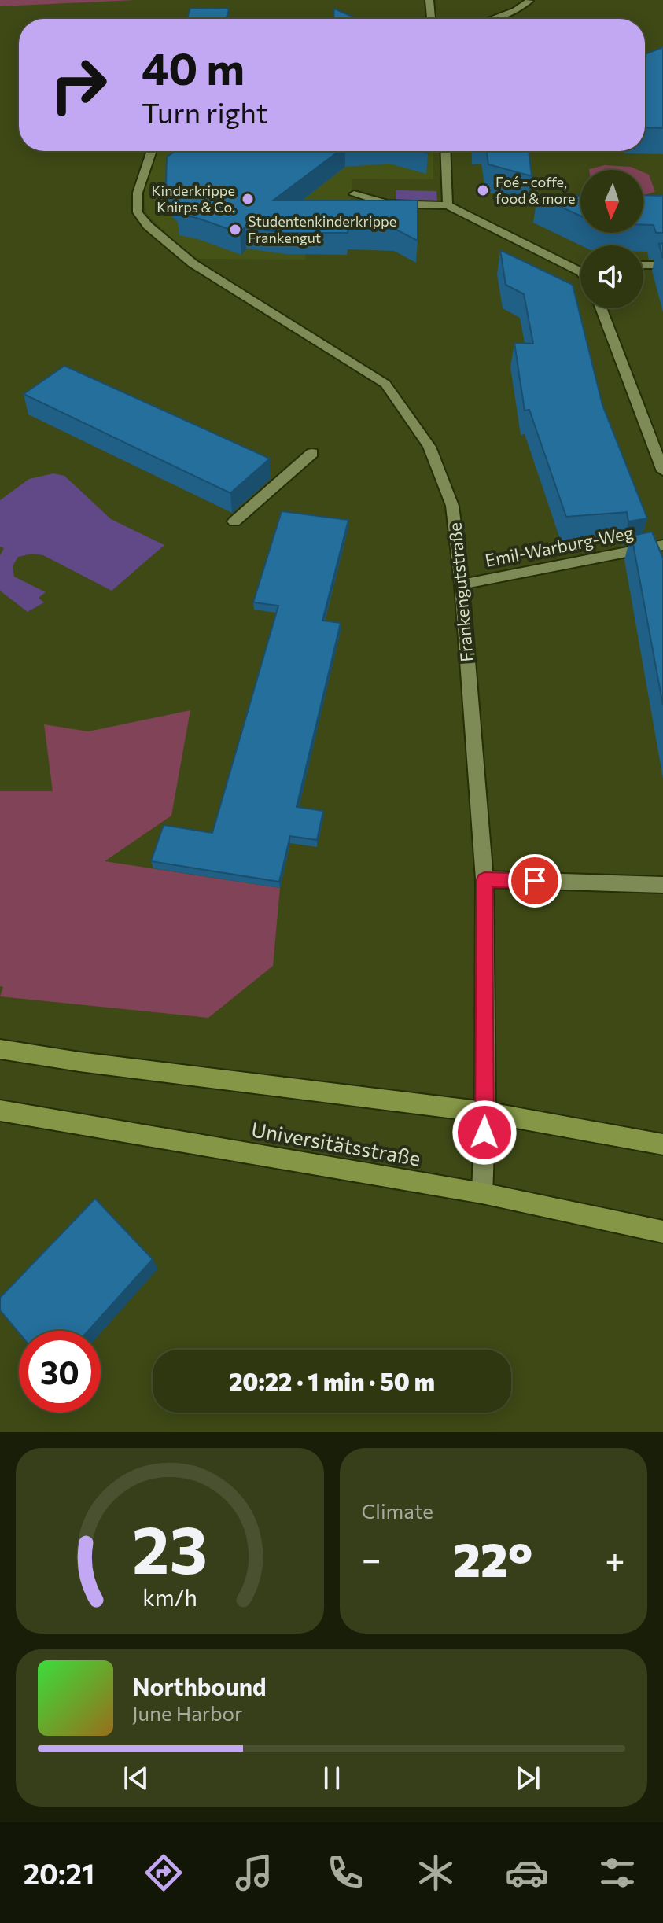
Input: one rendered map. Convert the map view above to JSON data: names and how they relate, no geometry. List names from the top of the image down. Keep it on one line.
{"streets":{"main road":["Universitätsstraße"],"street":["Emil-Warburg-Weg","Frankengutstraße"]},"crossings":[["Emil-Warburg-Weg","Frankengutstraße"],["Frankengutstraße","Universitätsstraße"]],"places":["Foé - coffe, food & more","Kinderkrippe Knirps & Co.","Studentenkinderkrippe Frankengut"],"north":"bottom","page":{"turn":["40 m","Turn right"],"limit":"30","trip":"20:22 · 1 min · 50 m","tile":"Climate","heat":["−","22°","+"],"song":["Northbound","June Harbor"],"tabs":"20:21","gauge":["23","km/h"]}}
